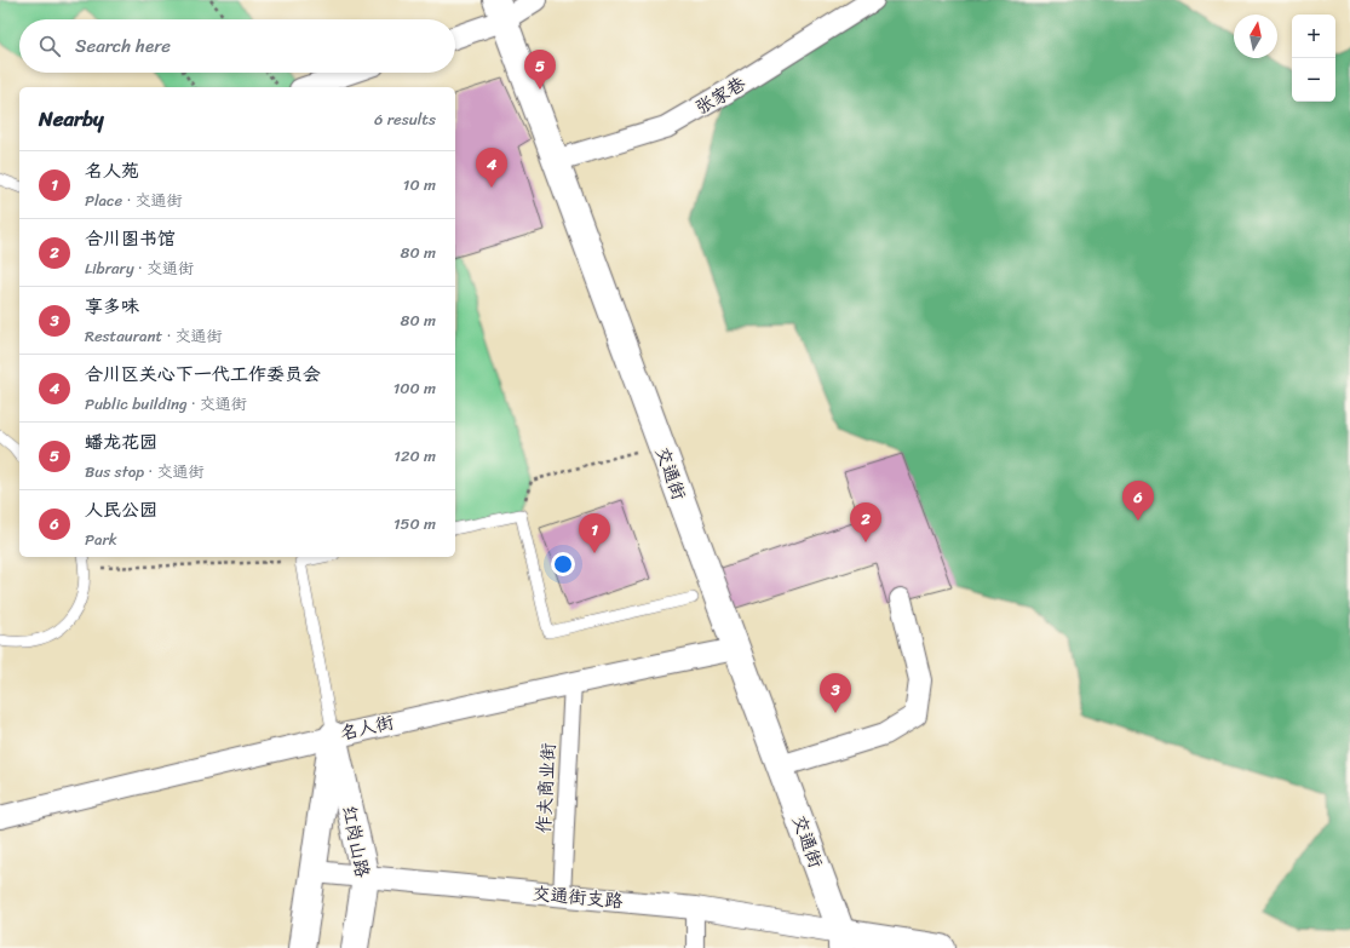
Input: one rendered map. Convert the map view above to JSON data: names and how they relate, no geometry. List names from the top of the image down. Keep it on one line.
{"streets":{"main road":["交通街","红岗山路"],"street":["张家巷","名人街","作夫商业街","交通街支路"]},"crossings":[["张家巷","交通街"],["交通街","名人街"],["交通街","交通街支路"],["名人街","作夫商业街"],["名人街","红岗山路"],["作夫商业街","交通街支路"],["红岗山路","交通街支路"]],"north":"top","page":{"map_buttons":["+","−"],"search":"Search here","pins":["5","4","6","2","1","3"],"heading":["Nearby","6 results"],"list":[{"mark":"1","name":"名人苑","note":"Place · 交通街","value":"10 m"},{"mark":"2","name":"合川图书馆","note":"Library · 交通街","value":"80 m"},{"mark":"3","name":"享多味","note":"Restaurant · 交通街","value":"80 m"},{"mark":"4","name":"合川区关心下一代工作委员会","note":"Public building · 交通街","value":"100 m"},{"mark":"5","name":"蟠龙花园","note":"Bus stop · 交通街","value":"120 m"},{"mark":"6","name":"人民公园","note":"Park","value":"150 m"}]}}
